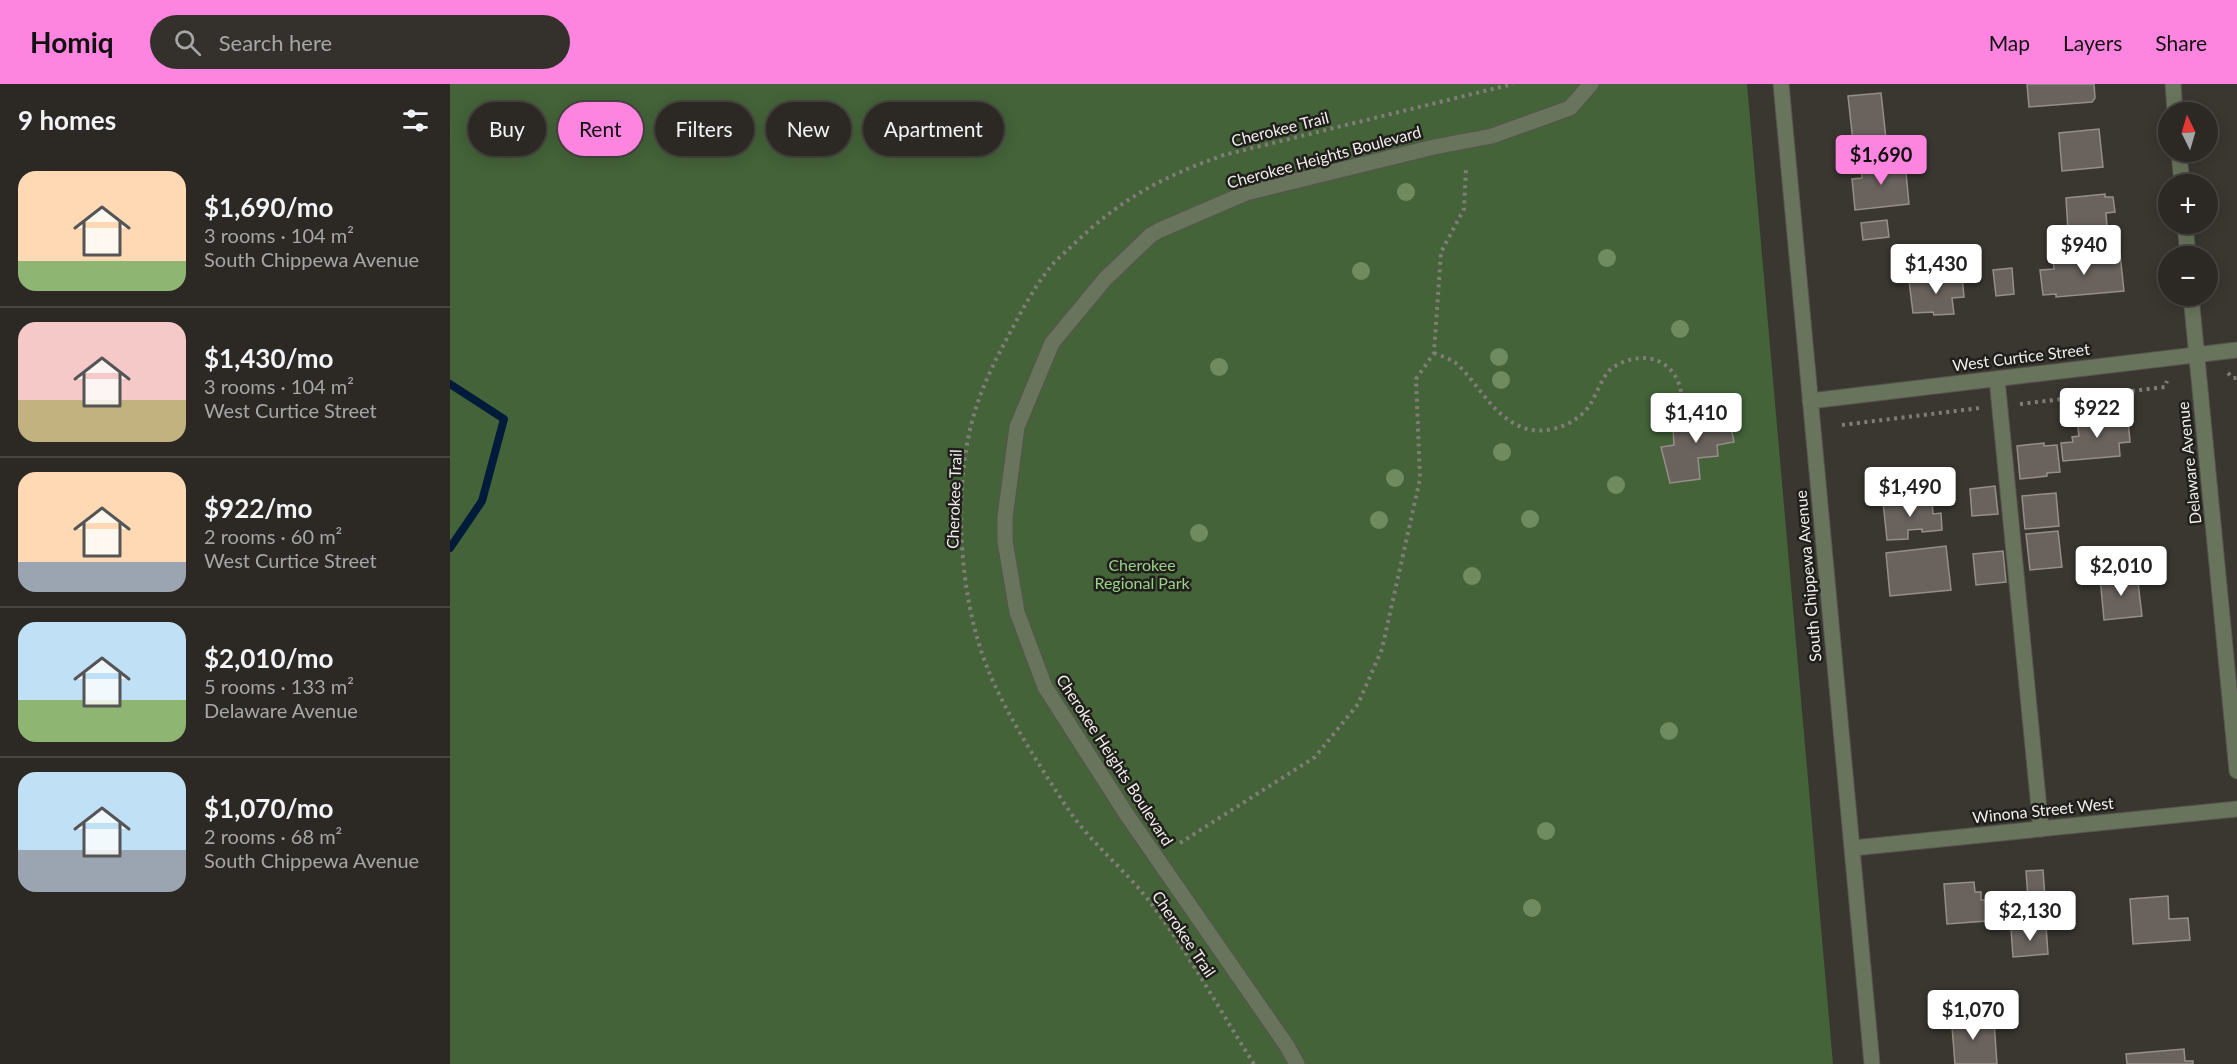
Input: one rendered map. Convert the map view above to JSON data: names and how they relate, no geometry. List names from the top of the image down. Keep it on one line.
{"streets":{"street":["Cherokee Heights Boulevard","West Curtice Street","Delaware Avenue","South Chippewa Avenue","Winona Street West"],"path":["Cherokee Trail"]},"crossings":[["West Curtice Street","Delaware Avenue"],["West Curtice Street","South Chippewa Avenue"],["South Chippewa Avenue","Winona Street West"]],"parks":["Cherokee Regional Park"],"north":"top","page":{"header":"Homiq","search":"Search here","nav":["Map","Layers","Share"],"heading":"9 homes","map_buttons":["+","−"],"chip":["Buy","Rent","Filters","New","Apartment"],"price":["$1,690","$940","$1,430","$922","$1,410","$1,490","$2,010","$2,130","$1,070"],"list":[{"name":"$1,690/mo","note":"3 rooms · 104 m² · South Chippewa Avenue"},{"name":"$1,430/mo","note":"3 rooms · 104 m² · West Curtice Street"},{"name":"$922/mo","note":"2 rooms · 60 m² · West Curtice Street"},{"name":"$2,010/mo","note":"5 rooms · 133 m² · Delaware Avenue"},{"name":"$1,070/mo","note":"2 rooms · 68 m² · South Chippewa Avenue"}]}}
